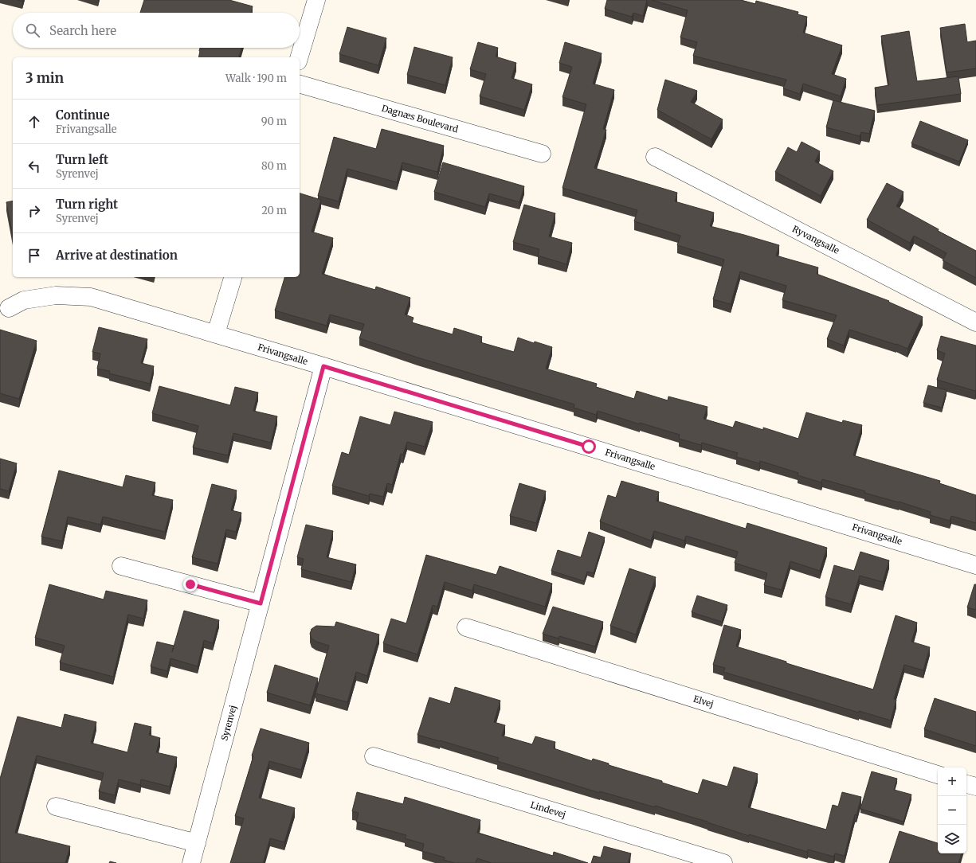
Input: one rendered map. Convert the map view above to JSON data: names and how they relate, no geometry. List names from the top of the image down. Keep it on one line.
{"streets":{"street":["Dagnæs Boulevard","Ryvangsalle","Frivangsalle","Elvej","Syrenvej","Lindevej"]},"crossings":[["Frivangsalle","Syrenvej"]],"page":{"search":"Search here","heading":["3 min","Walk · 190 m"],"list":[["Continue","Frivangsalle","90 m"],["Turn left","Syrenvej","80 m"],["Turn right","Syrenvej","20 m"],"Arrive at destination"],"map_buttons":["+","−"]}}
